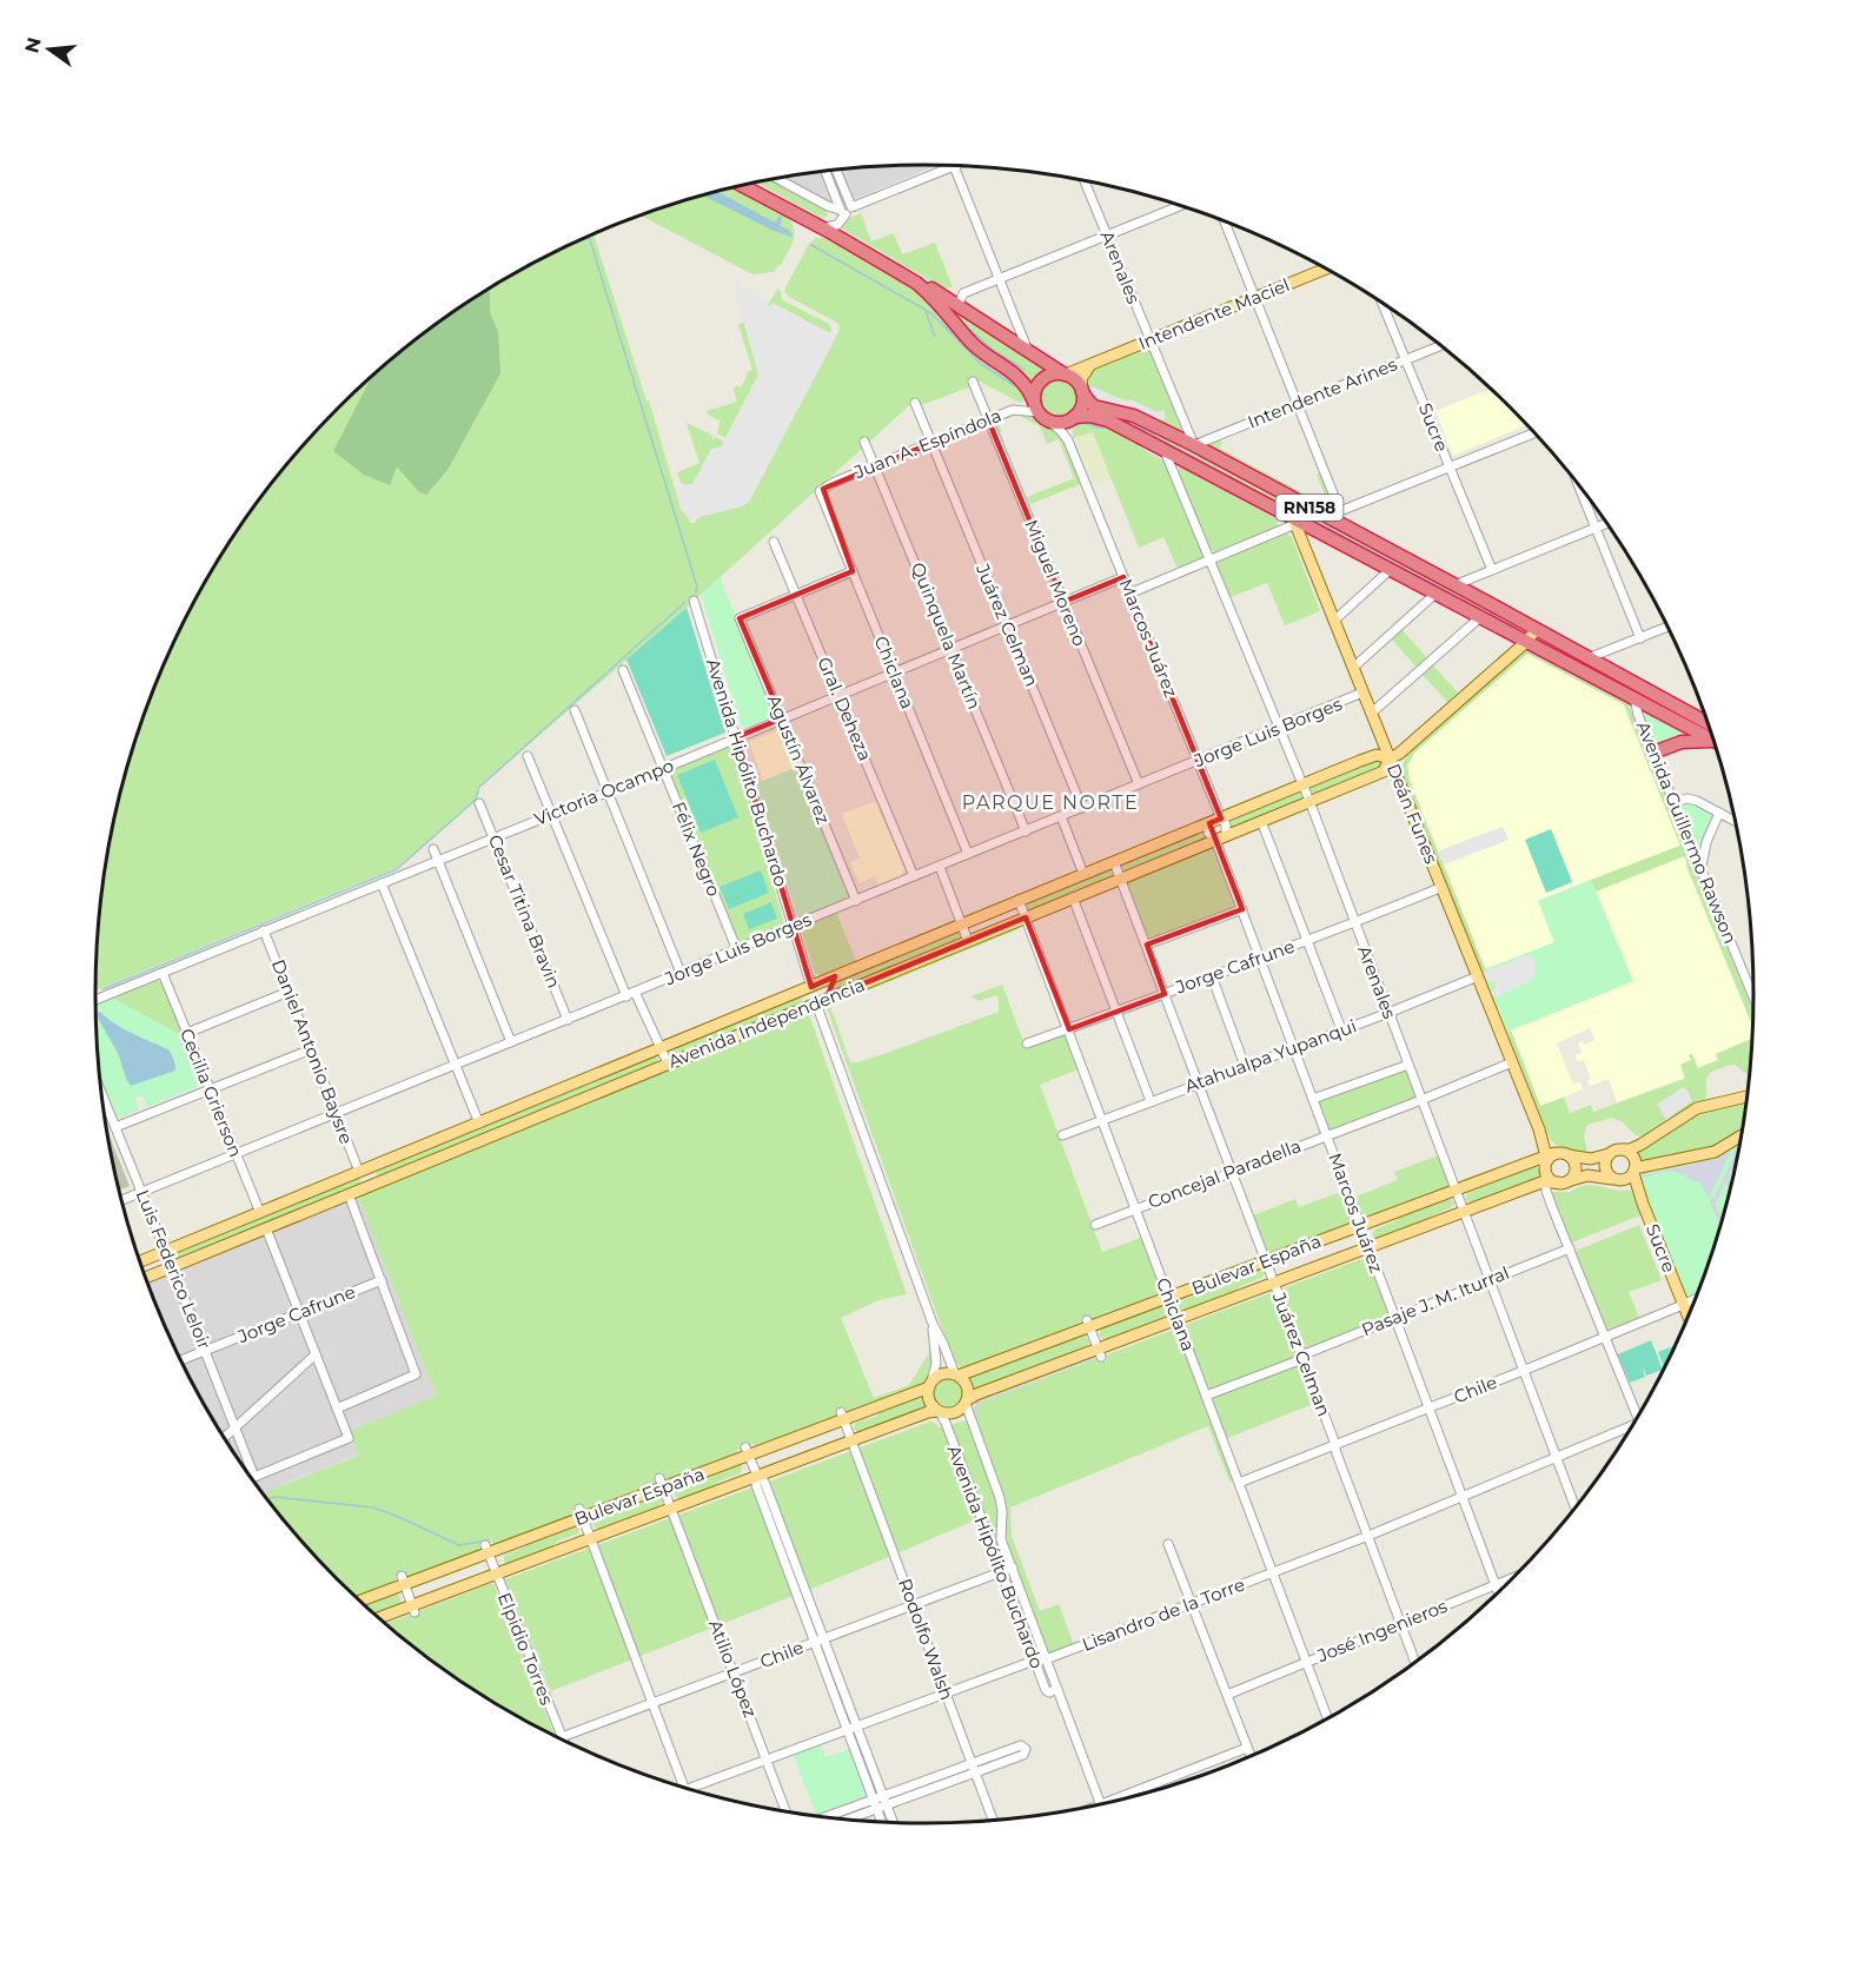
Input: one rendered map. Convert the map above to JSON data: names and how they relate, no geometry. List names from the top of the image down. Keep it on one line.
{"streets":{"highway":["RN158"],"main road":["Intendente Maciel","Sucre","Deán Funes","Avenida Independencia","Bulevar España"],"street":["Arenales","Intendente Arines","Juan A. Espíndola","Miguel Moreno","Juárez Celman","Quinquela Martín","Marcos Juárez","Chiclana","Gral. Deheza","Jorge Luis Borges","Agustín Álvarez","Avenida Hipólito Buchardo","Victoria Ocampo","Avenida Guillermo Rawson","Félix Negro","Cesar Titina Bravin","Jorge Cafrune","Daniel Antonio Baysre","Atahualpa Yupanqui","Cecilia Grierson","Concejal Paradella","Luis Federico Leloir","Pasaje J. M. Iturral","Chile","Lisandro de la Torre","José Ingenieros","Rodolfo Walsh","Elpidio Torres","Atilio López"]},"crossings":[["Arenales","Intendente Maciel"],["Arenales","Intendente Arines"],["Arenales","RN158"],["Arenales","Jorge Luis Borges"],["Arenales","Jorge Cafrune"],["Arenales","Avenida Independencia"],["Arenales","Atahualpa Yupanqui"],["Arenales","Concejal Paradella"],["Arenales","Bulevar España"],["Arenales","Pasaje J. M. Iturral"],["Arenales","Chile"],["Arenales","Lisandro de la Torre"],["Intendente Maciel","Juan A. Espíndola"],["Intendente Maciel","RN158"],["Intendente Maciel","Marcos Juárez"],["Intendente Arines","Sucre"],["Intendente Arines","RN158"],["Sucre","Bulevar España"],["Sucre","Chile"],["Juan A. Espíndola","RN158"],["Juan A. Espíndola","Miguel Moreno"],["Juan A. Espíndola","Juárez Celman"],["Juan A. Espíndola","Quinquela Martín"],["Juan A. Espíndola","Marcos Juárez"],["Juan A. Espíndola","Chiclana"],["RN158","Marcos Juárez"],["RN158","Deán Funes"],["RN158","Avenida Guillermo Rawson"],["RN158","Avenida Independencia"],["Miguel Moreno","Jorge Luis Borges"],["Miguel Moreno","Victoria Ocampo"],["Juárez Celman","Jorge Luis Borges"],["Juárez Celman","Victoria Ocampo"],["Juárez Celman","Jorge Cafrune"],["Juárez Celman","Avenida Independencia"],["Juárez Celman","Atahualpa Yupanqui"],["Juárez Celman","Concejal Paradella"],["Juárez Celman","Bulevar España"],["Juárez Celman","Pasaje J. M. Iturral"],["Juárez Celman","Chile"],["Juárez Celman","Lisandro de la Torre"],["Juárez Celman","José Ingenieros"],["Quinquela Martín","Jorge Luis Borges"],["Quinquela Martín","Victoria Ocampo"],["Marcos Juárez","Jorge Luis Borges"],["Marcos Juárez","Victoria Ocampo"],["Marcos Juárez","Jorge Cafrune"],["Marcos Juárez","Avenida Independencia"],["Marcos Juárez","Atahualpa Yupanqui"],["Marcos Juárez","Concejal Paradella"],["Marcos Juárez","Bulevar España"],["Marcos Juárez","Pasaje J. M. Iturral"],["Marcos Juárez","Chile"],["Marcos Juárez","Lisandro de la Torre"],["Marcos Juárez","José Ingenieros"],["Chiclana","Jorge Luis Borges"],["Chiclana","Victoria Ocampo"],["Chiclana","Jorge Cafrune"],["Chiclana","Avenida Independencia"],["Chiclana","Atahualpa Yupanqui"],["Chiclana","Concejal Paradella"],["Chiclana","Bulevar España"],["Chiclana","Pasaje J. M. Iturral"],["Chiclana","Chile"],["Chiclana","Lisandro de la Torre"],["Chiclana","José Ingenieros"],["Gral. Deheza","Jorge Luis Borges"],["Gral. Deheza","Agustín Álvarez"],["Gral. Deheza","Victoria Ocampo"],["Jorge Luis Borges","Agustín Álvarez"],["Jorge Luis Borges","Avenida Hipólito Buchardo"],["Jorge Luis Borges","Deán Funes"],["Jorge Luis Borges","Félix Negro"],["Jorge Luis Borges","Cesar Titina Bravin"],["Jorge Luis Borges","Daniel Antonio Baysre"],["Jorge Luis Borges","Cecilia Grierson"],["Jorge Luis Borges","Luis Federico Leloir"],["Agustín Álvarez","Victoria Ocampo"],["Avenida Hipólito Buchardo","Victoria Ocampo"],["Avenida Hipólito Buchardo","Avenida Independencia"],["Avenida Hipólito Buchardo","Bulevar España"],["Avenida Hipólito Buchardo","Chile"],["Avenida Hipólito Buchardo","Lisandro de la Torre"],["Victoria Ocampo","Félix Negro"],["Victoria Ocampo","Cesar Titina Bravin"],["Victoria Ocampo","Daniel Antonio Baysre"],["Victoria Ocampo","Cecilia Grierson"],["Deán Funes","Jorge Cafrune"],["Deán Funes","Avenida Independencia"],["Deán Funes","Atahualpa Yupanqui"],["Deán Funes","Concejal Paradella"],["Deán Funes","Bulevar España"],["Deán Funes","Pasaje J. M. Iturral"],["Deán Funes","Chile"],["Jorge Cafrune","Luis Federico Leloir"],["Avenida Independencia","Daniel Antonio Baysre"],["Avenida Independencia","Cecilia Grierson"],["Avenida Independencia","Luis Federico Leloir"],["Bulevar España","Rodolfo Walsh"],["Bulevar España","Elpidio Torres"],["Bulevar España","Atilio López"],["Chile","Rodolfo Walsh"],["Chile","Elpidio Torres"],["Chile","Atilio López"],["Lisandro de la Torre","Rodolfo Walsh"],["Lisandro de la Torre","Atilio López"]],"districts":["PARQUE NORTE"],"north":"left"}
